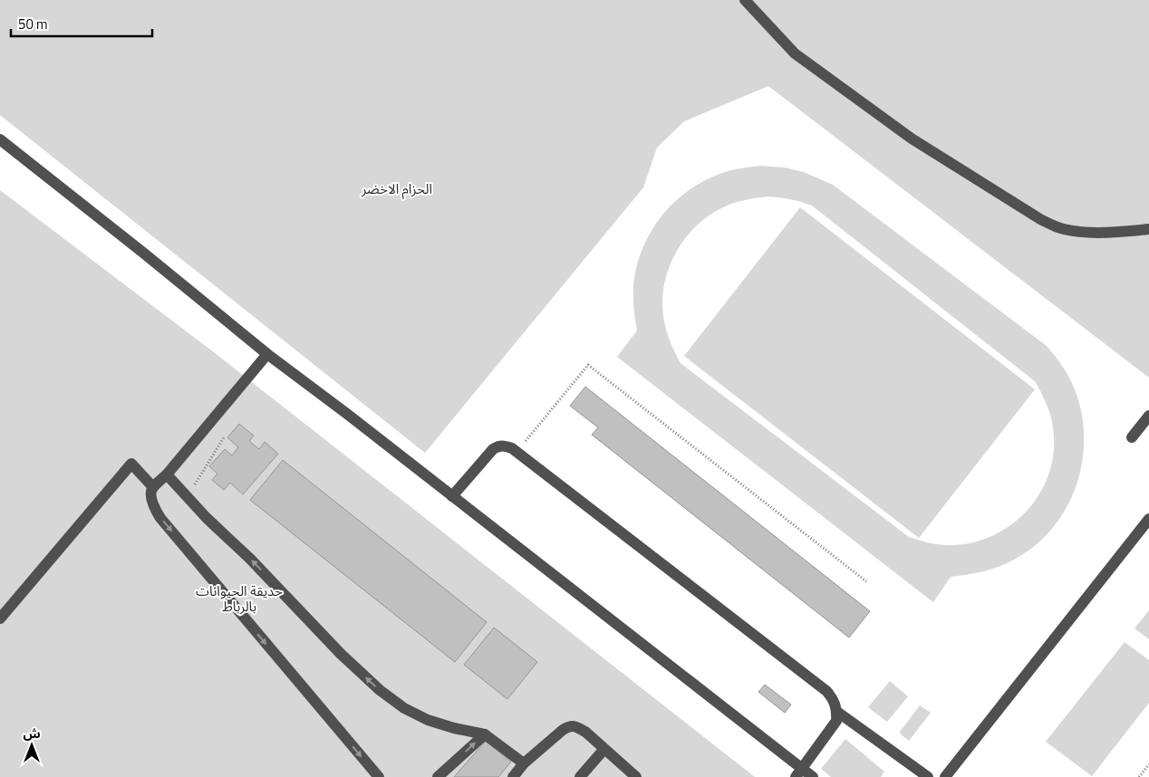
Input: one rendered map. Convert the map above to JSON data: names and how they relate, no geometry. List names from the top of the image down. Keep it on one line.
{"parks":["الحزام الاخضر","حديقة الحيوانات بالرباط"],"scale_bar":"50 m","north":"top"}
